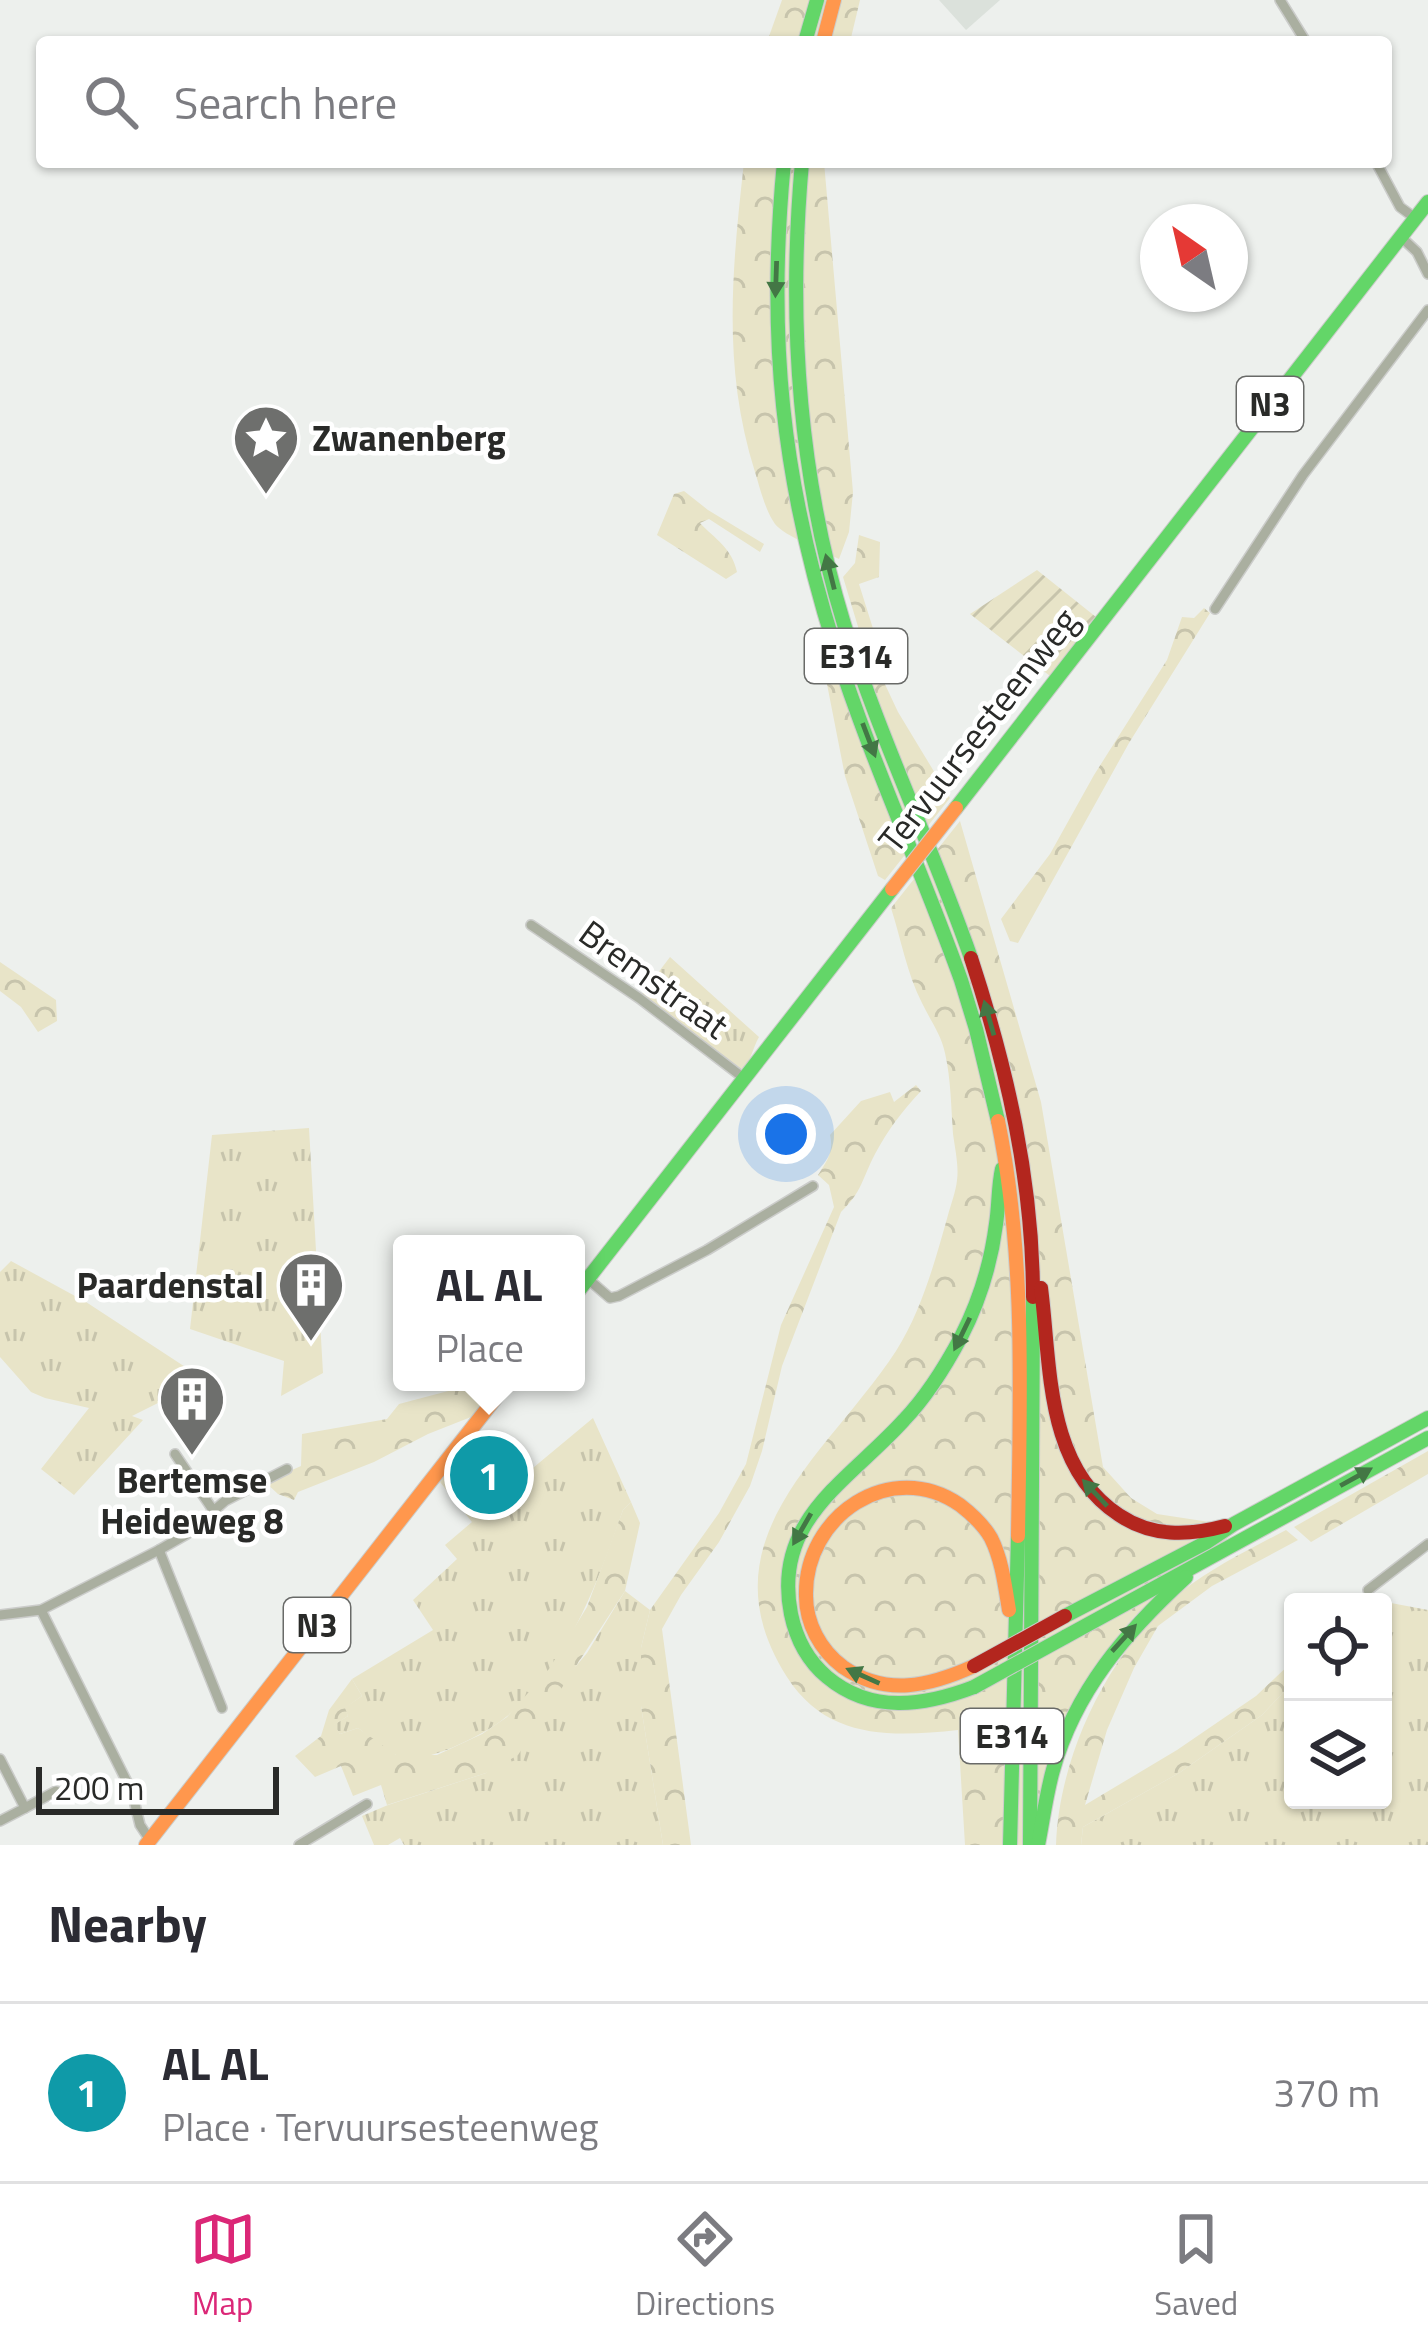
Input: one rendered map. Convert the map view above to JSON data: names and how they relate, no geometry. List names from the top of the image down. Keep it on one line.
{"streets":{"main road":["N3","E314","Tervuursesteenweg"],"street":["Bremstraat"]},"crossings":[["Tervuursesteenweg","Bremstraat"]],"places":{"place":["Zwanenberg"],"building":["Paardenstal","Bertemse Heideweg 8"]},"scale_bar":"200 m","north":"top left","page":{"search":"Search here","popup":["AL AL","Place"],"pins":"1","scale":"200 m","heading":"Nearby","list":[{"mark":"1","name":"AL AL","note":"Place · Tervuursesteenweg","value":"370 m"}],"nav":["Map","Directions","Saved"]}}
